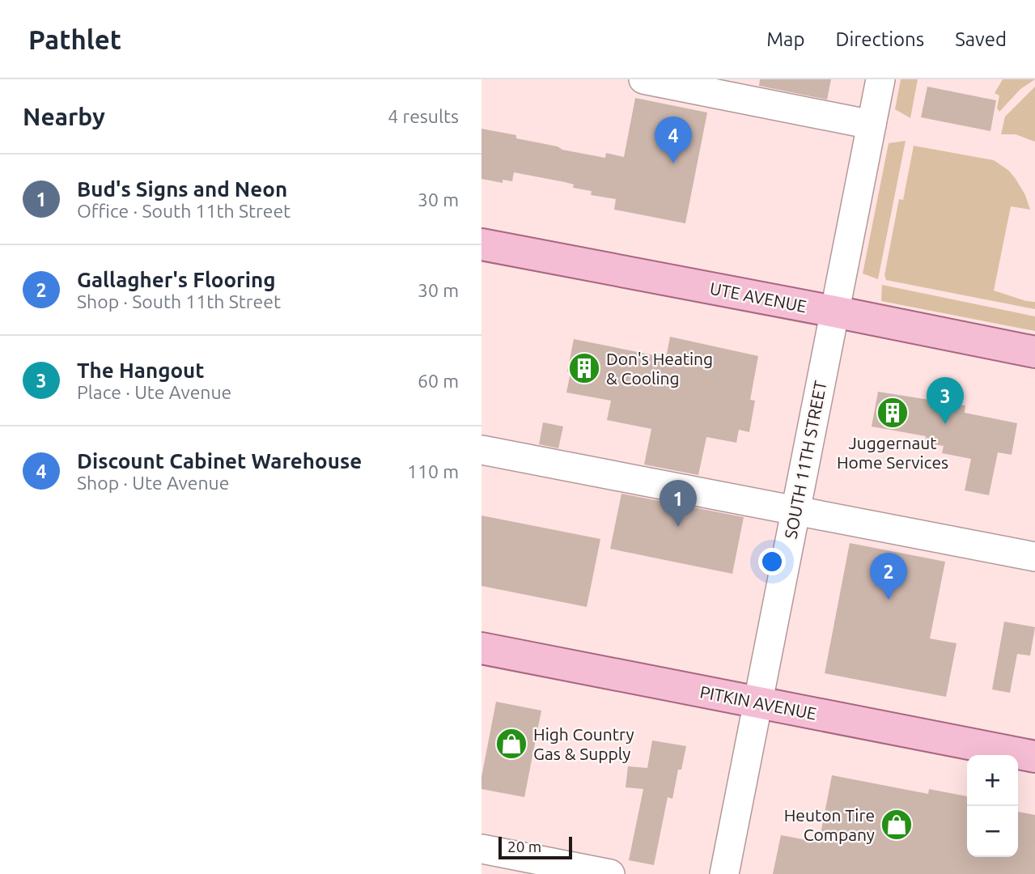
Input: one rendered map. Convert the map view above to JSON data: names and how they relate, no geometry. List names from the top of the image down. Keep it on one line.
{"streets":{"main road":["UTE AVENUE","PITKIN AVENUE"],"street":["SOUTH 11TH STREET"]},"crossings":[["UTE AVENUE","SOUTH 11TH STREET"],["SOUTH 11TH STREET","PITKIN AVENUE"]],"places":{"building":["Don's Heating & Cooling","Juggernaut Home Services"],"shop":["High Country Gas & Supply","Heuton Tire Company"]},"scale_bar":"20 m","page":{"header":"Pathlet","nav":["Map","Directions","Saved"],"heading":["Nearby","4 results"],"pins":["4","3","1","2"],"list":[{"mark":"1","name":"Bud's Signs and Neon","note":"Office · South 11th Street","value":"30 m"},{"mark":"2","name":"Gallagher's Flooring","note":"Shop · South 11th Street","value":"30 m"},{"mark":"3","name":"The Hangout","note":"Place · Ute Avenue","value":"60 m"},{"mark":"4","name":"Discount Cabinet Warehouse","note":"Shop · Ute Avenue","value":"110 m"}],"map_buttons":["+","−"],"scale":"20 m"}}
